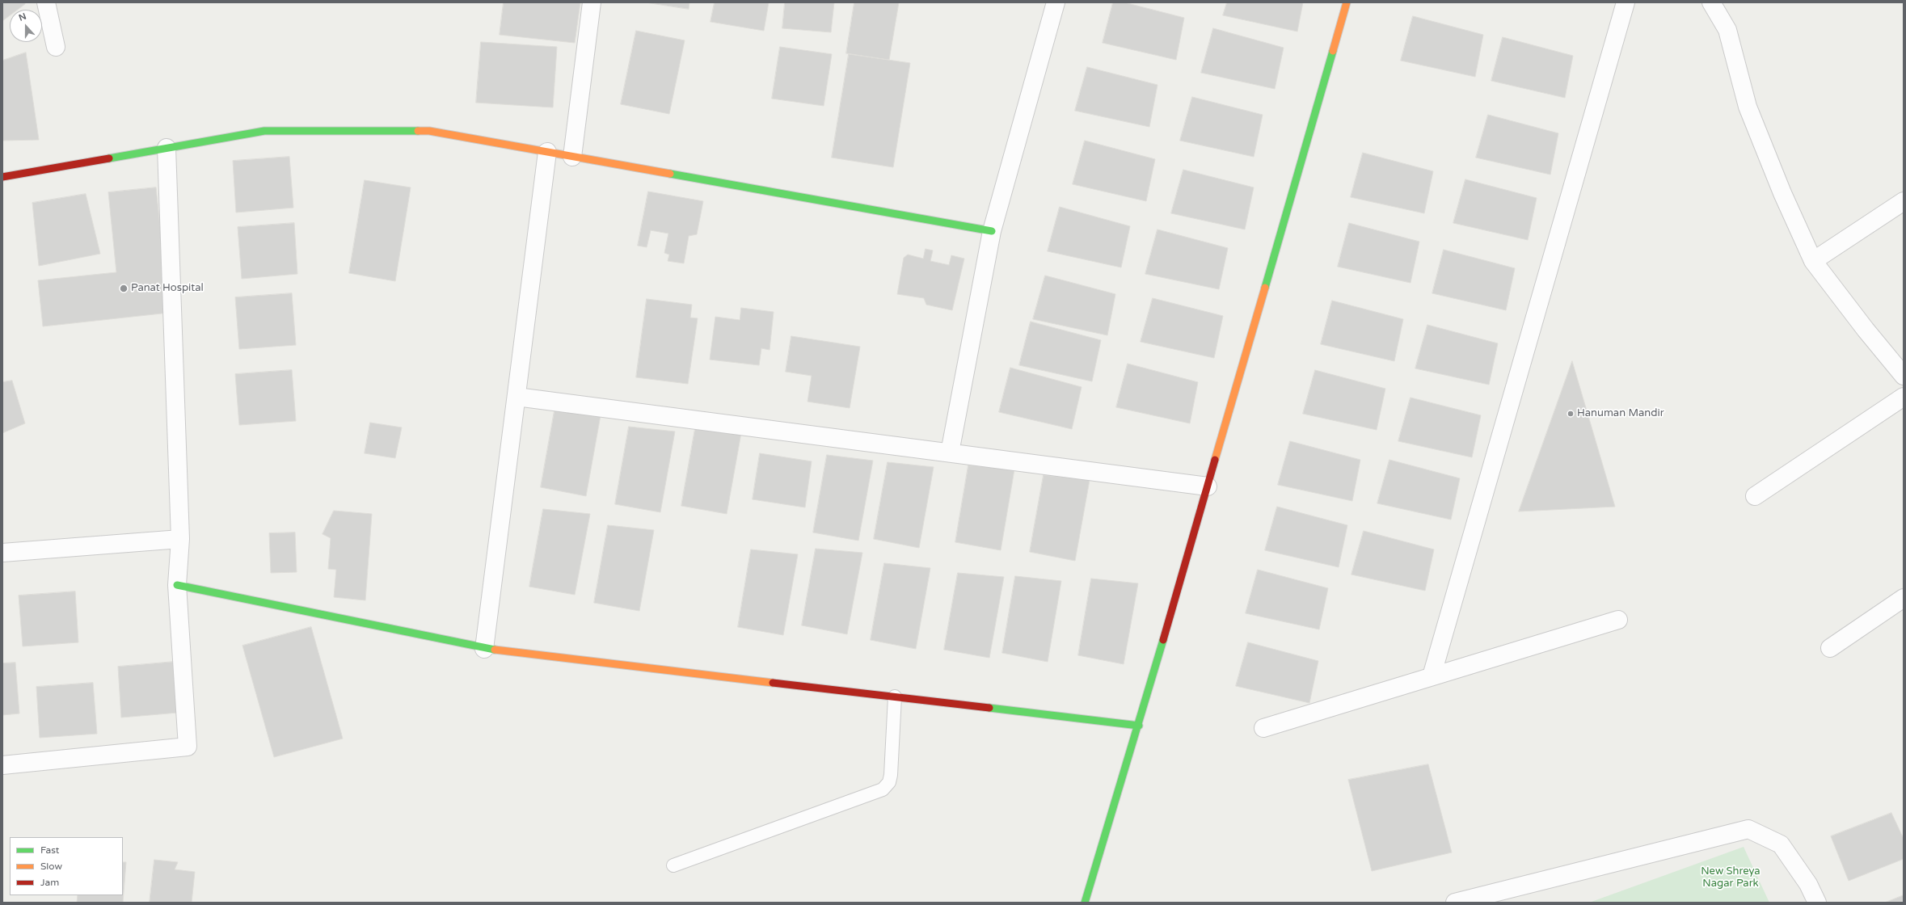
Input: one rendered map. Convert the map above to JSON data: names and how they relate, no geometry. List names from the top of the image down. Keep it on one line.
{"parks":["New Shreya Nagar Park"],"places":["Panat Hospital","Hanuman Mandir"],"legend":["Fast","Slow","Jam"],"north":"top"}
